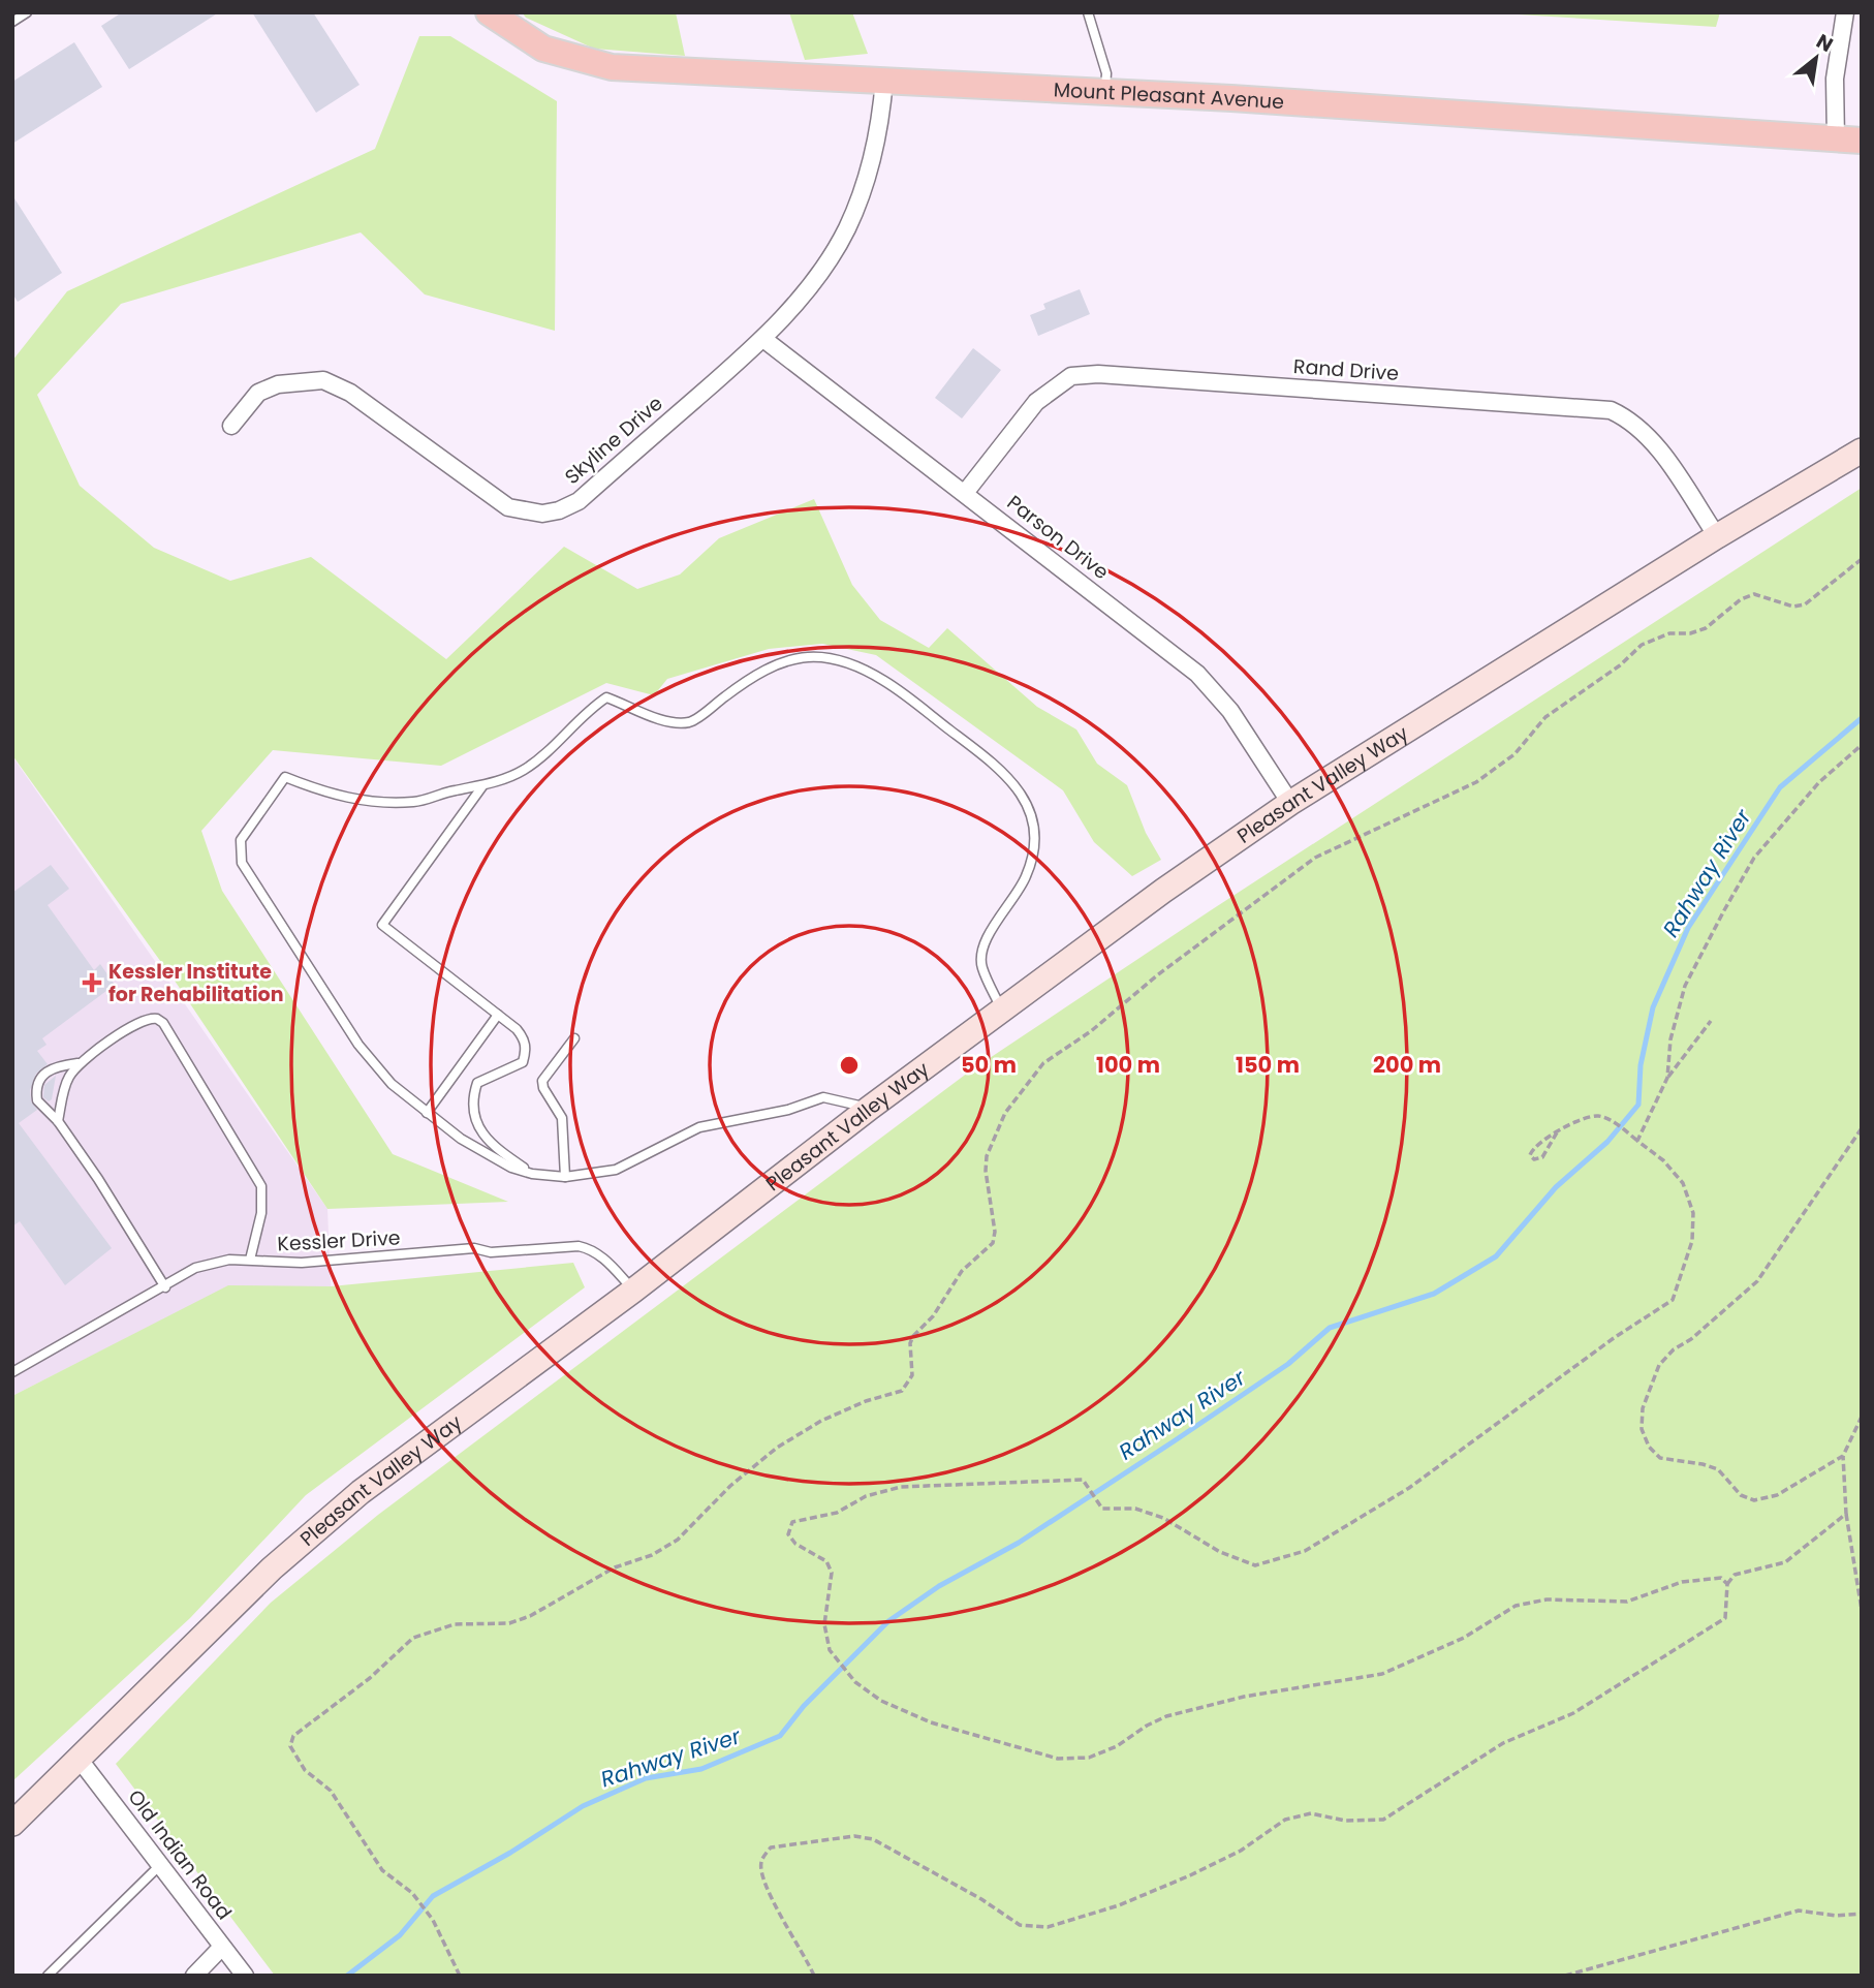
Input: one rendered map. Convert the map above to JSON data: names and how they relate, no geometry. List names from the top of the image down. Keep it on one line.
{"streets":{"main road":["Mount Pleasant Avenue","Pleasant Valley Way"],"street":["Rand Drive","Skyline Drive","Parson Drive","Old Indian Road"],"lane":["Kessler Drive"]},"crossings":[["Mount Pleasant Avenue","Skyline Drive"],["Rand Drive","Parson Drive"],["Rand Drive","Pleasant Valley Way"],["Skyline Drive","Parson Drive"],["Parson Drive","Pleasant Valley Way"],["Pleasant Valley Way","Kessler Drive"],["Pleasant Valley Way","Old Indian Road"]],"water":["Rahway River"],"places":{"health":["Kessler Institute for Rehabilitation"]},"north":"top right","rings":["50 m","100 m","150 m","200 m"]}
